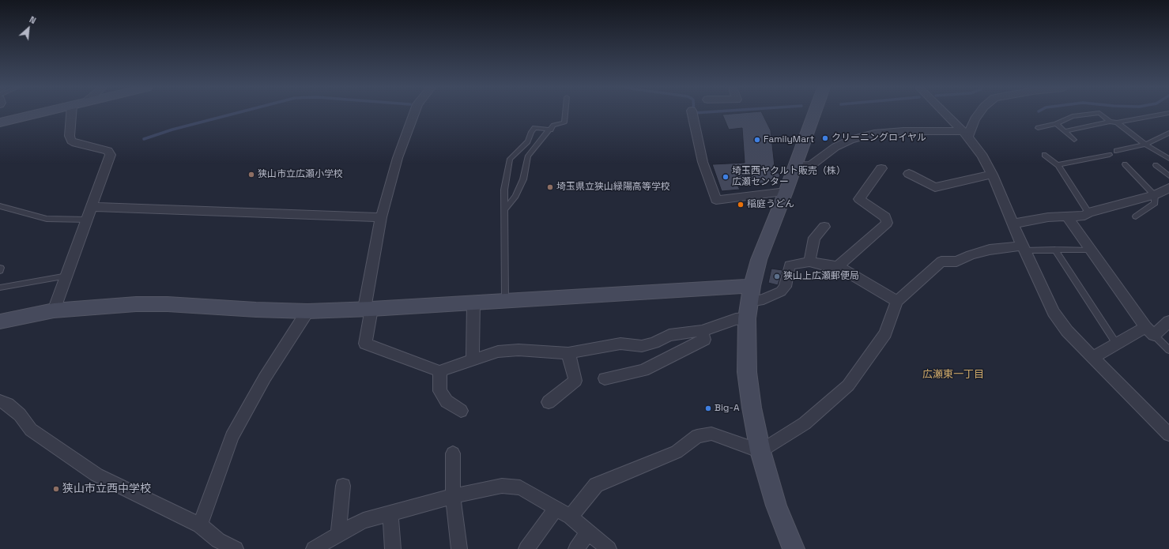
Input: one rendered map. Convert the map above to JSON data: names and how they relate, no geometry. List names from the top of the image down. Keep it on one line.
{"districts":["広瀬東一丁目"],"places":["クリーニングロイヤル","FamilyMart","狭山市立広瀬小学校","埼玉西ヤクルト販売（株） 広瀬センター","埼玉県立狭山緑陽高等学校","稲庭うどん","狭山上広瀬郵便局","Big-A","狭山市立西中学校"],"north":"top right"}
